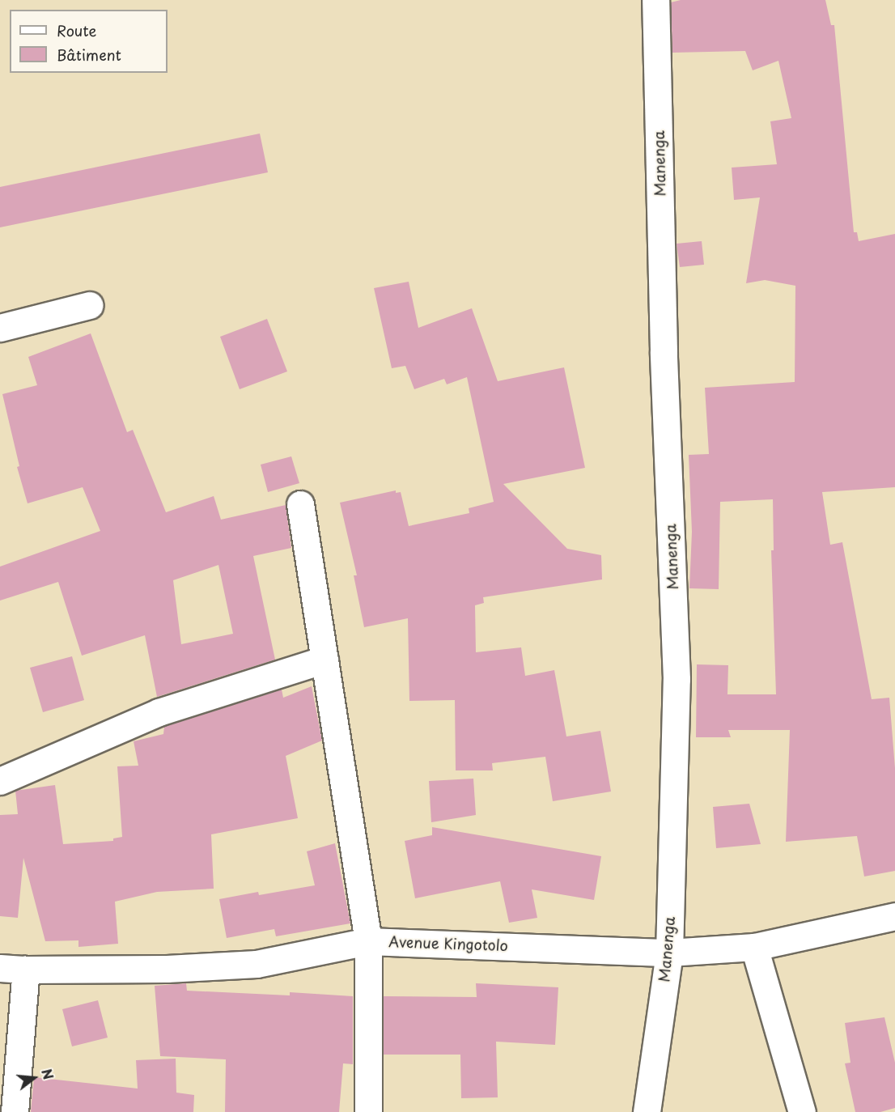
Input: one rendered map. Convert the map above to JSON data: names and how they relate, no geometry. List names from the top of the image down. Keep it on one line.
{"streets":{"street":["Manenga","Avenue Kingotolo"]},"crossings":[["Manenga","Avenue Kingotolo"]],"legend":["Route","Bâtiment"],"north":"right"}
